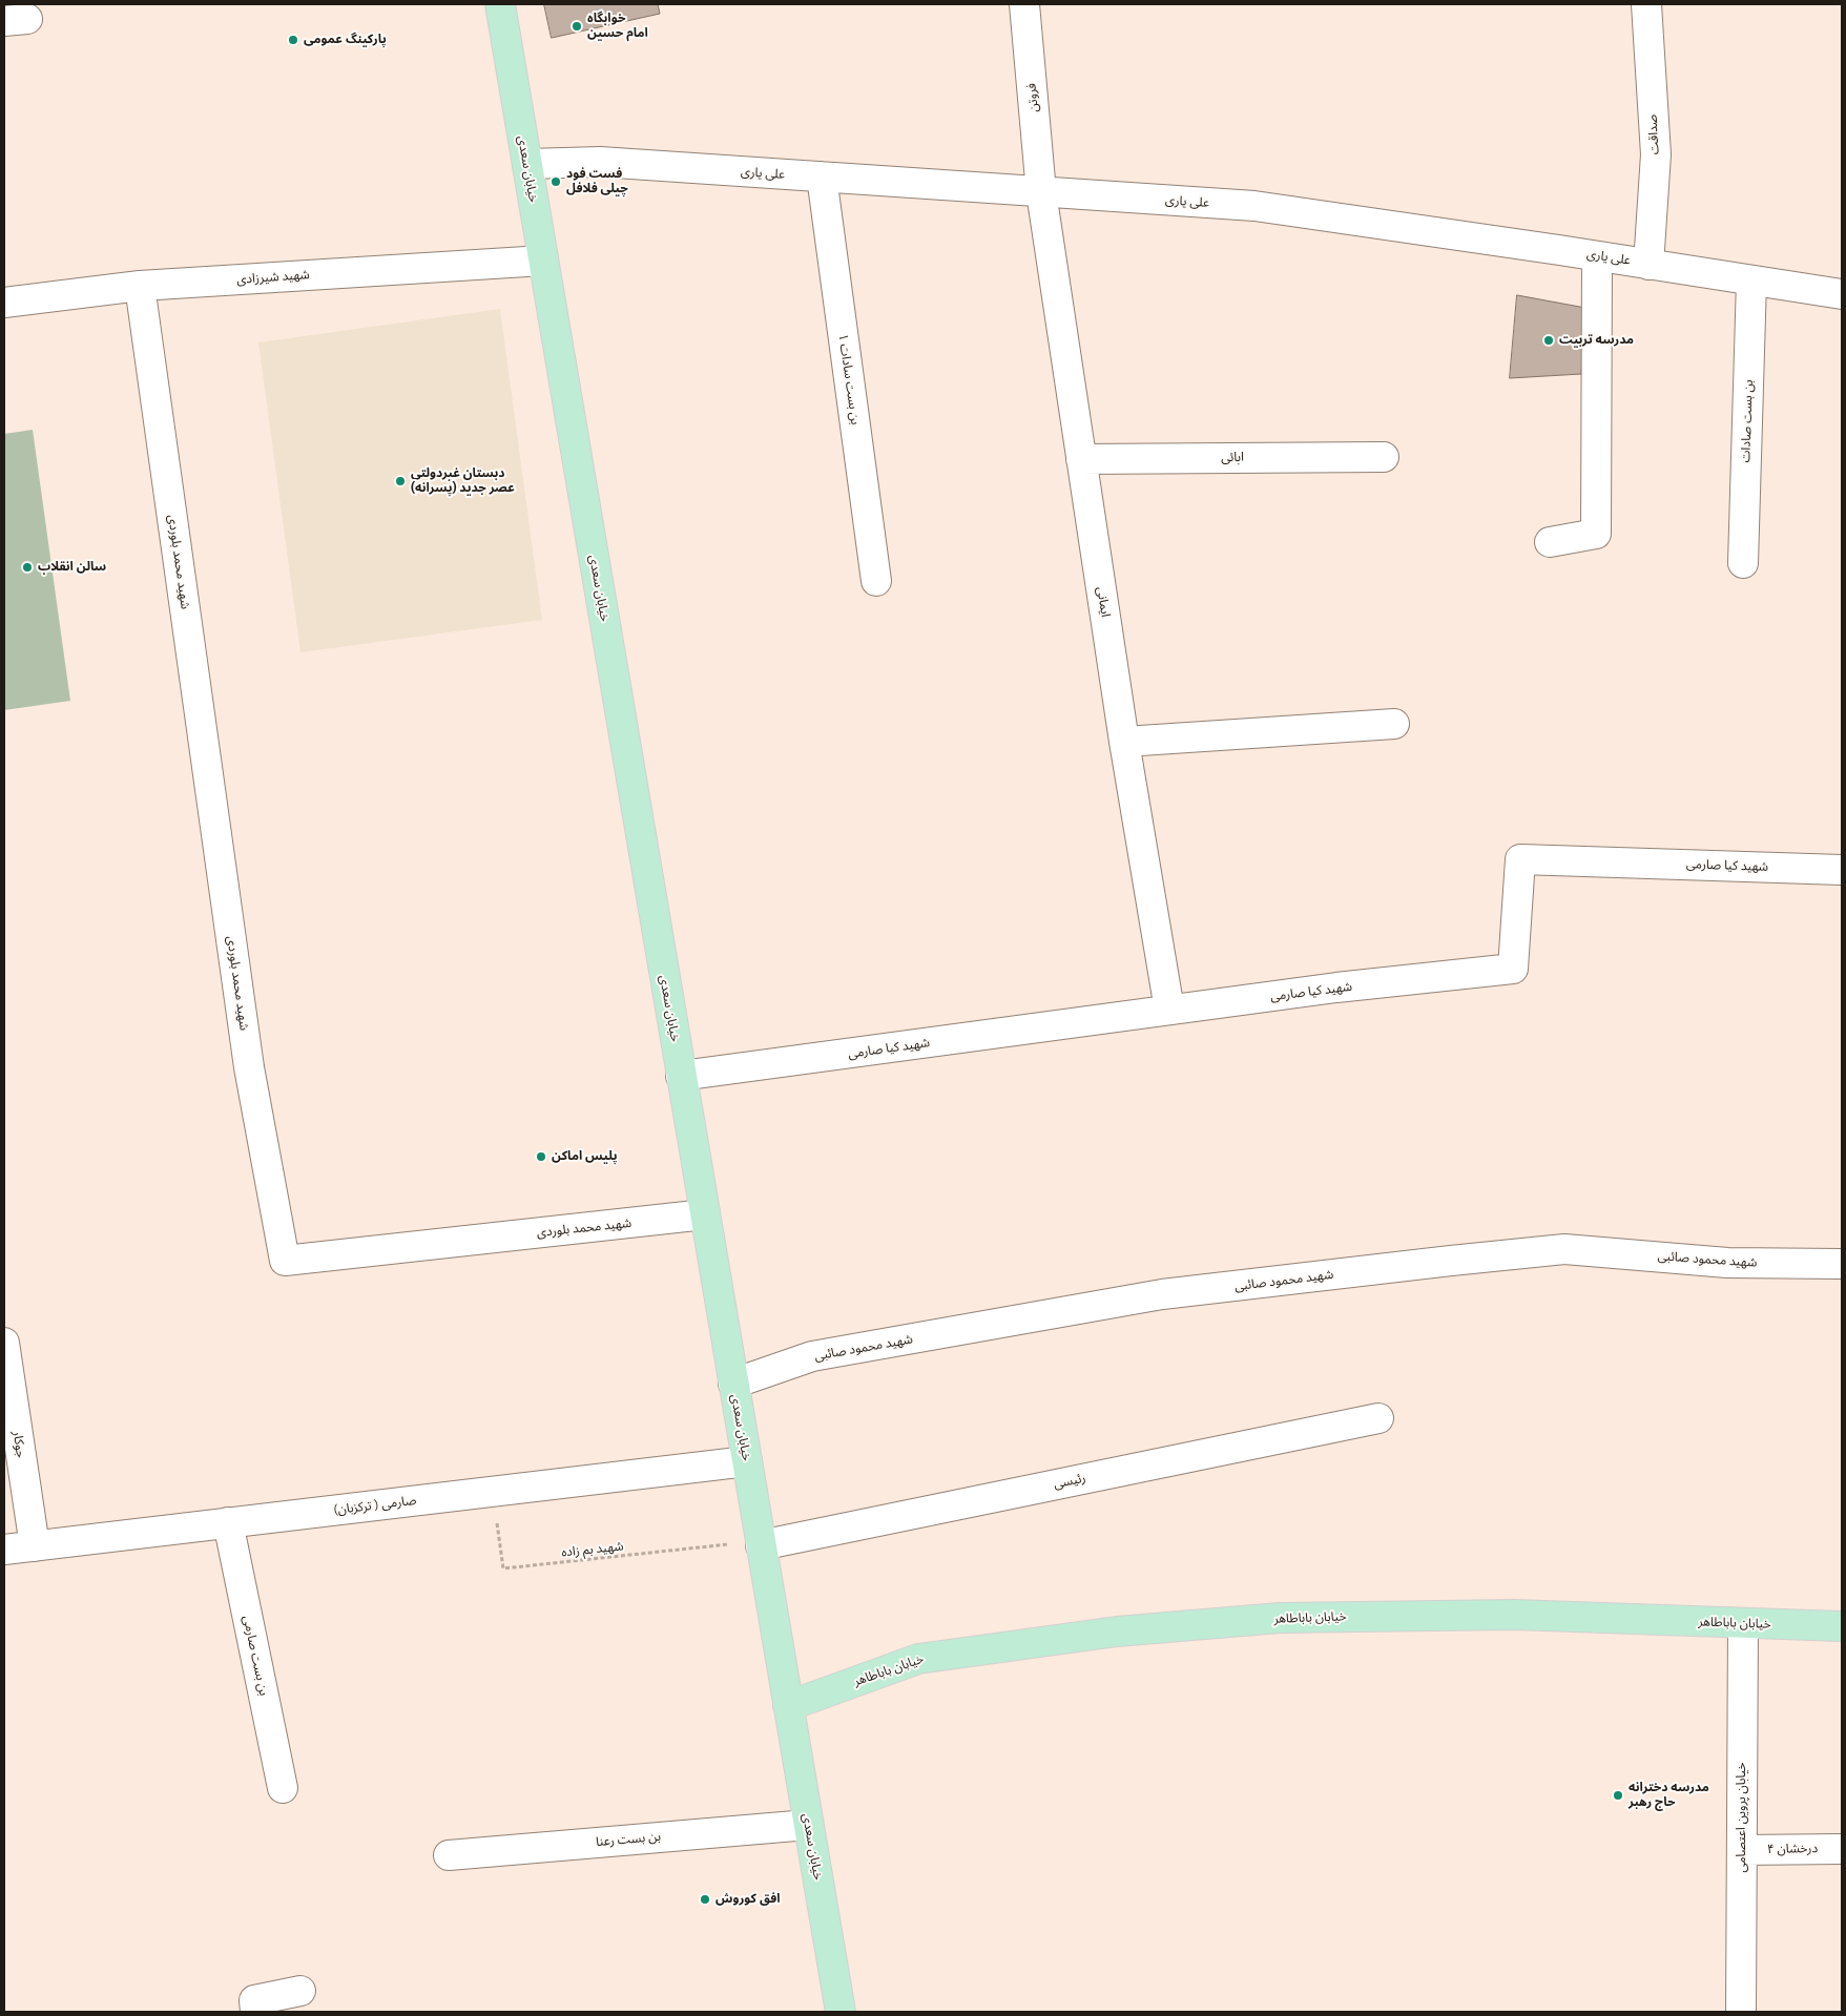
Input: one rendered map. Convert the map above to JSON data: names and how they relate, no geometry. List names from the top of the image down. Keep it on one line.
{"streets":{"main road":["خیابان سعدی","خیابان باباطاهر"],"street":["فروتن","صداقت","علی یاری","شهید شیرزادی","بن بست سادات ۱","بن بست صادات","ابائی","شهید محمد بلوردی","ایمانی","شهید کیا صارمی","شهید محمود صائبی","جوکار","رئیسی","صارمی ( ترکزبان)","بن بست صارمی","خیابان پروین اعتصامی","بن بست رعنا","درخشان ۴"],"path":["شهید بم زاده"]},"crossings":[["فروتن","علی یاری"],["فروتن","ایمانی"],["صداقت","علی یاری"],["خیابان سعدی","علی یاری"],["خیابان سعدی","شهید شیرزادی"],["خیابان سعدی","شهید محمد بلوردی"],["خیابان سعدی","شهید کیا صارمی"],["خیابان سعدی","شهید محمود صائبی"],["خیابان سعدی","رئیسی"],["خیابان سعدی","صارمی ( ترکزبان)"],["خیابان سعدی","شهید بم زاده"],["خیابان سعدی","خیابان باباطاهر"],["خیابان سعدی","بن بست رعنا"],["علی یاری","بن بست سادات ۱"],["علی یاری","بن بست صادات"],["علی یاری","ایمانی"],["شهید شیرزادی","شهید محمد بلوردی"],["ابائی","ایمانی"],["ایمانی","شهید کیا صارمی"],["جوکار","صارمی ( ترکزبان)"],["رئیسی","شهید بم زاده"],["صارمی ( ترکزبان)","شهید بم زاده"],["صارمی ( ترکزبان)","بن بست صارمی"],["خیابان باباطاهر","خیابان پروین اعتصامی"],["خیابان پروین اعتصامی","درخشان ۴"]],"places":["خوابگاه امام حسین","پارکینگ عمومی","فست فود چیلی فلافل","مدرسه تربیت","دبستان غیردولتی عصر جدید (پسرانه)","سالن انقلاب","پلیس اماکن","مدرسه دخترانه حاج رهبر","افق کوروش"]}
